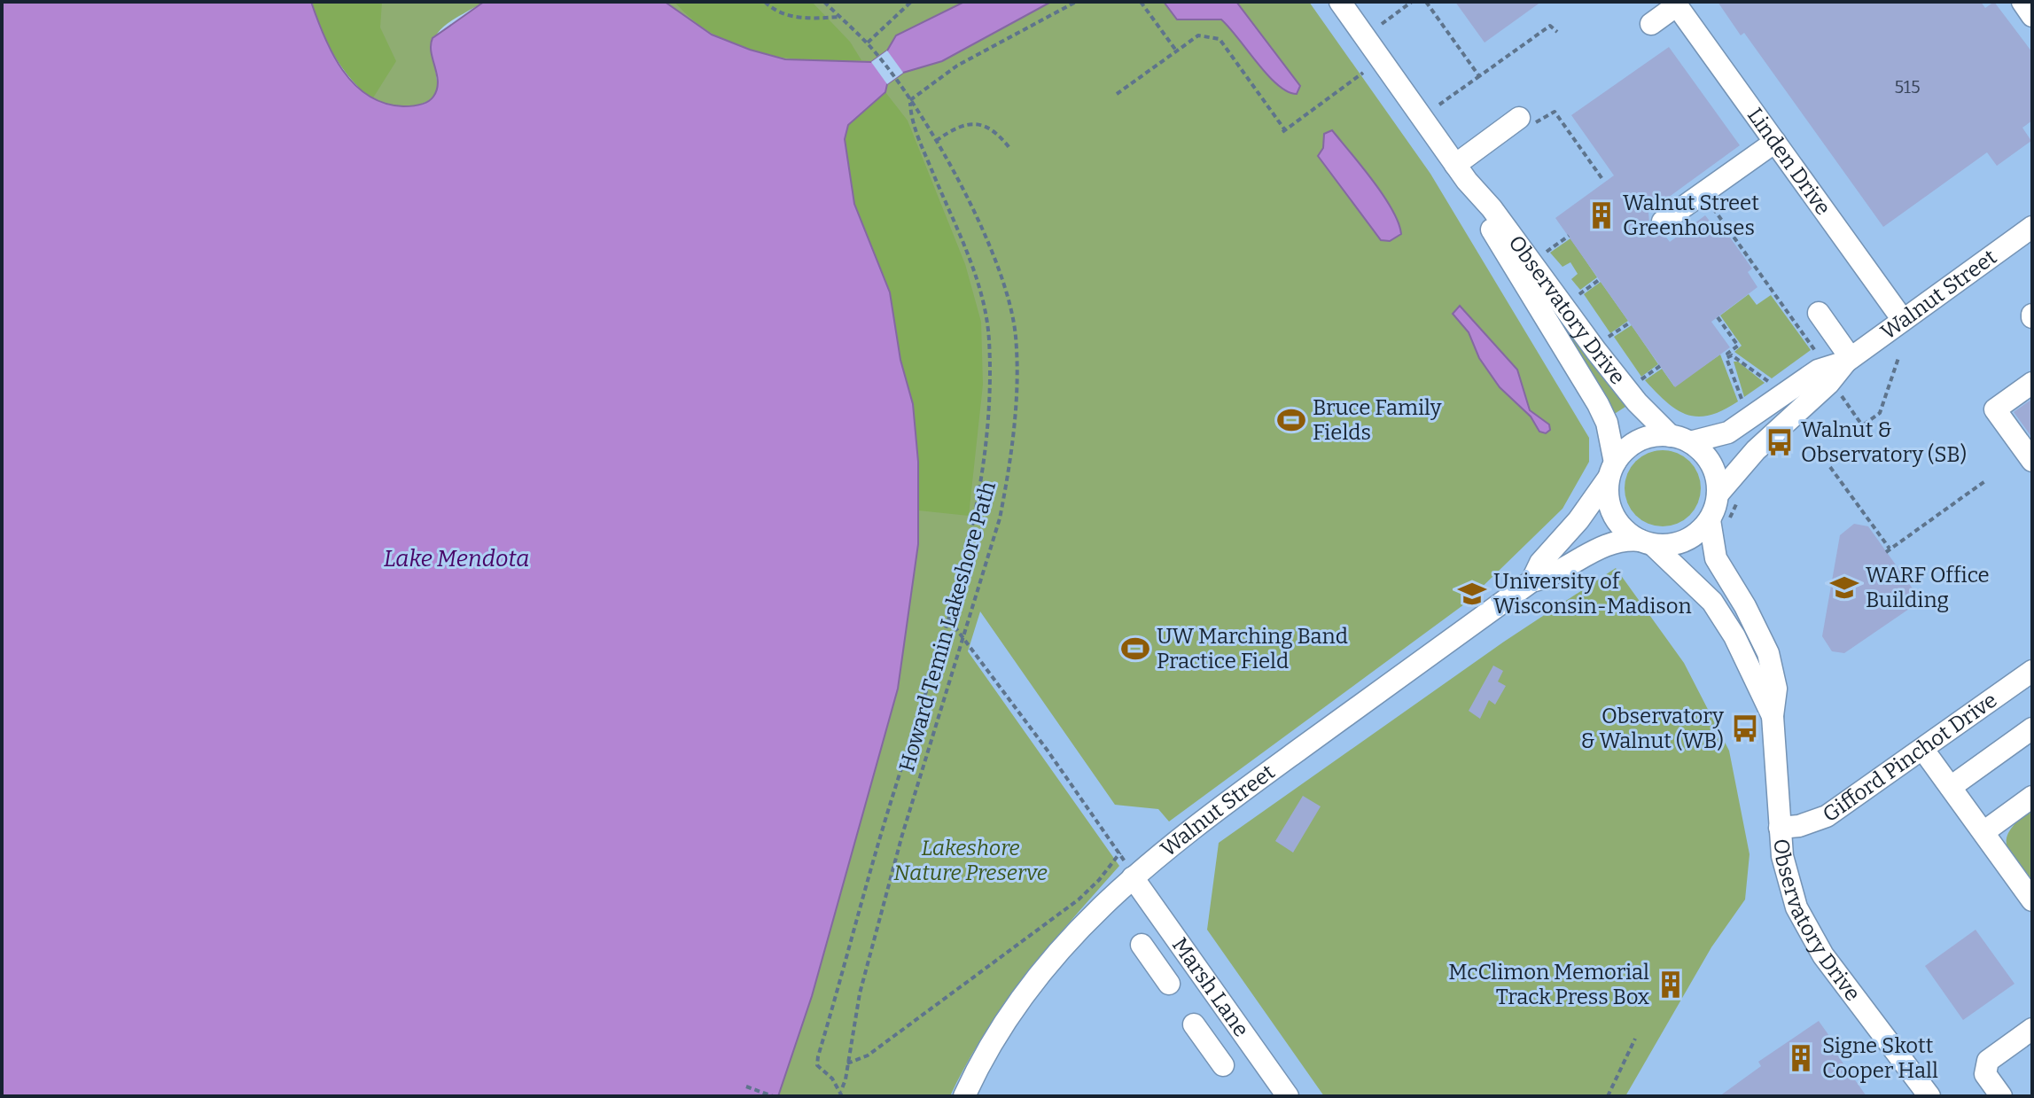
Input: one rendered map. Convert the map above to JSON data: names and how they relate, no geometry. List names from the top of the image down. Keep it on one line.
{"streets":{"street":["Linden Drive","Walnut Street","Observatory Drive","Gifford Pinchot Drive","Marsh Lane"],"path":["Howard Temin Lakeshore Path"]},"crossings":[["Linden Drive","Walnut Street"],["Walnut Street","Observatory Drive"],["Walnut Street","Marsh Lane"],["Observatory Drive","Gifford Pinchot Drive"]],"water":["Lake Mendota"],"parks":["Lakeshore Nature Preserve"],"places":{"building":["Walnut Street Greenhouses","McClimon Memorial Track Press Box","Signe Skott Cooper Hall"],"sports":["Bruce Family Fields","UW Marching Band Practice Field"],"bus stop":["Walnut & Observatory (SB)","Observatory & Walnut (WB)"],"school or university":["WARF Office Building","University of Wisconsin-Madison"]},"house_numbers":["515"]}
